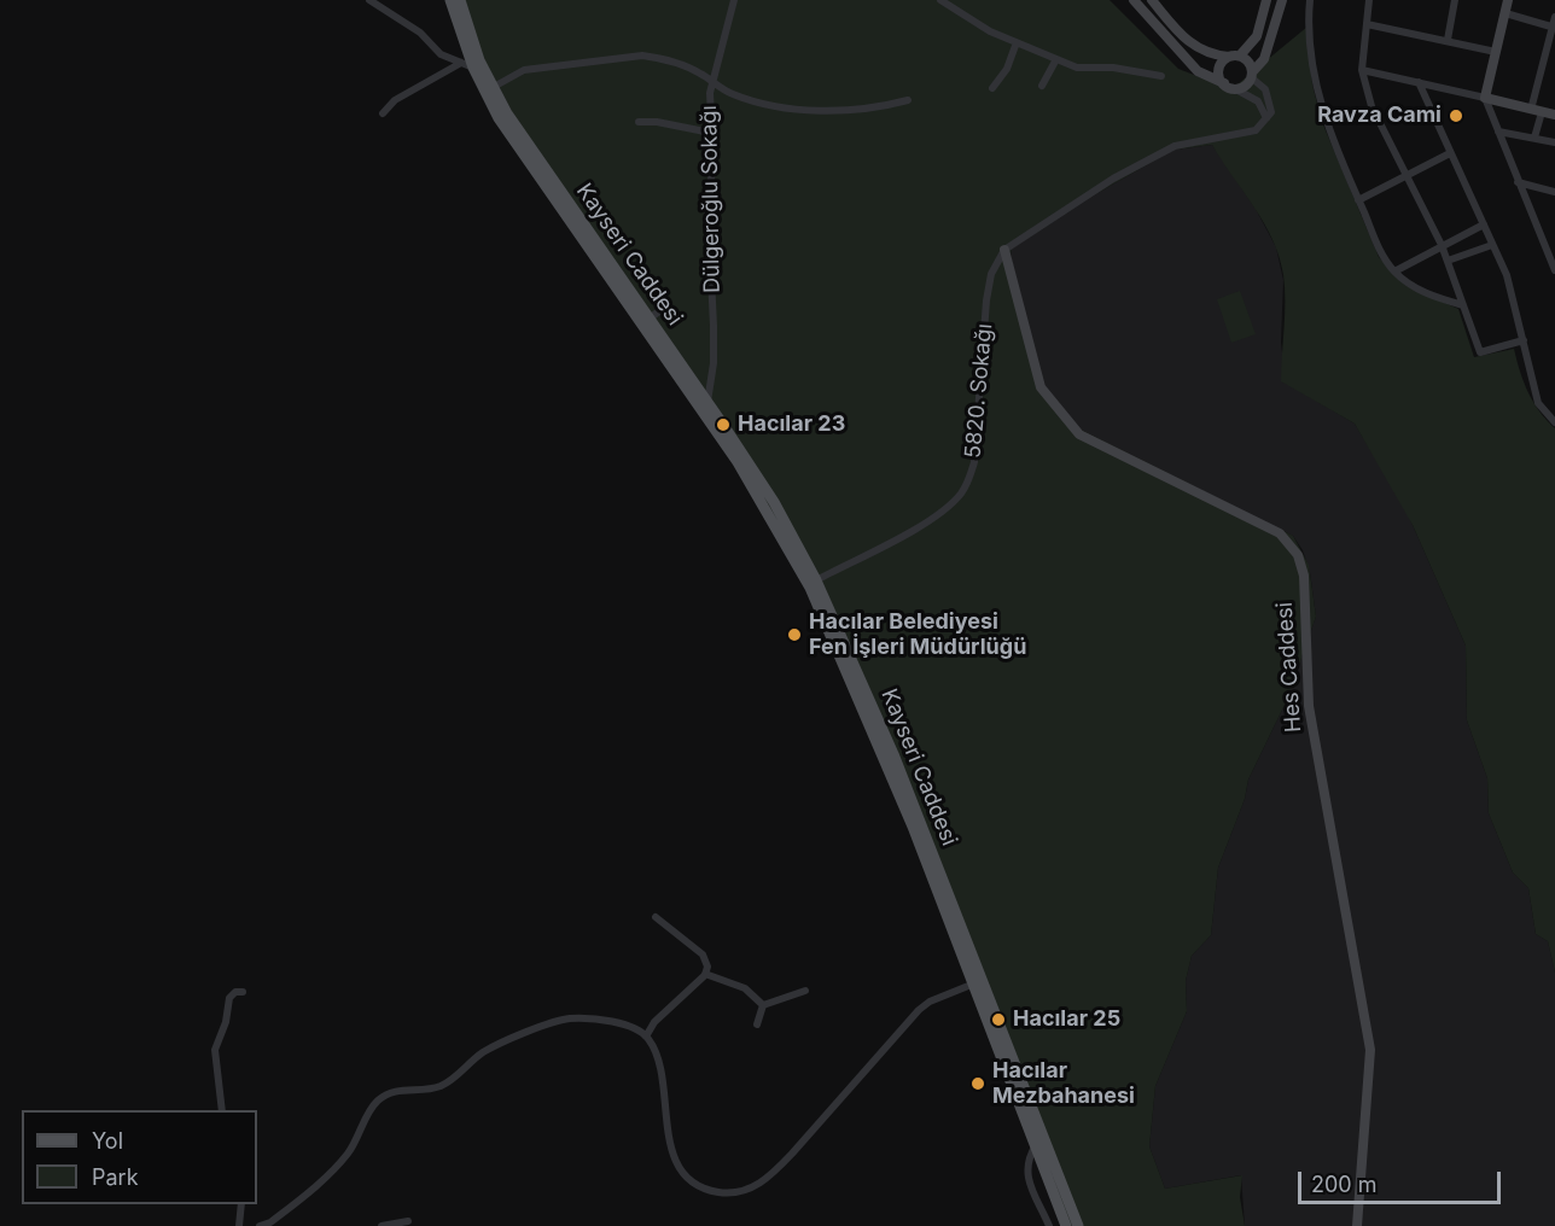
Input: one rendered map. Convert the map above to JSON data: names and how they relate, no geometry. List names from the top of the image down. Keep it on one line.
{"streets":{"main road":["Kayseri Caddesi"],"street":["Dülgeroğlu Sokağı","5820. Sokağı","Hes Caddesi"]},"crossings":[["Dülgeroğlu Sokağı","Kayseri Caddesi"],["Kayseri Caddesi","5820. Sokağı"],["5820. Sokağı","Hes Caddesi"]],"places":["Ravza Cami","Hacılar 23","Hacılar Belediyesi Fen İşleri Müdürlüğü","Hacılar 25","Hacılar Mezbahanesi"],"legend":["Yol","Park"],"scale_bar":"200 m"}
